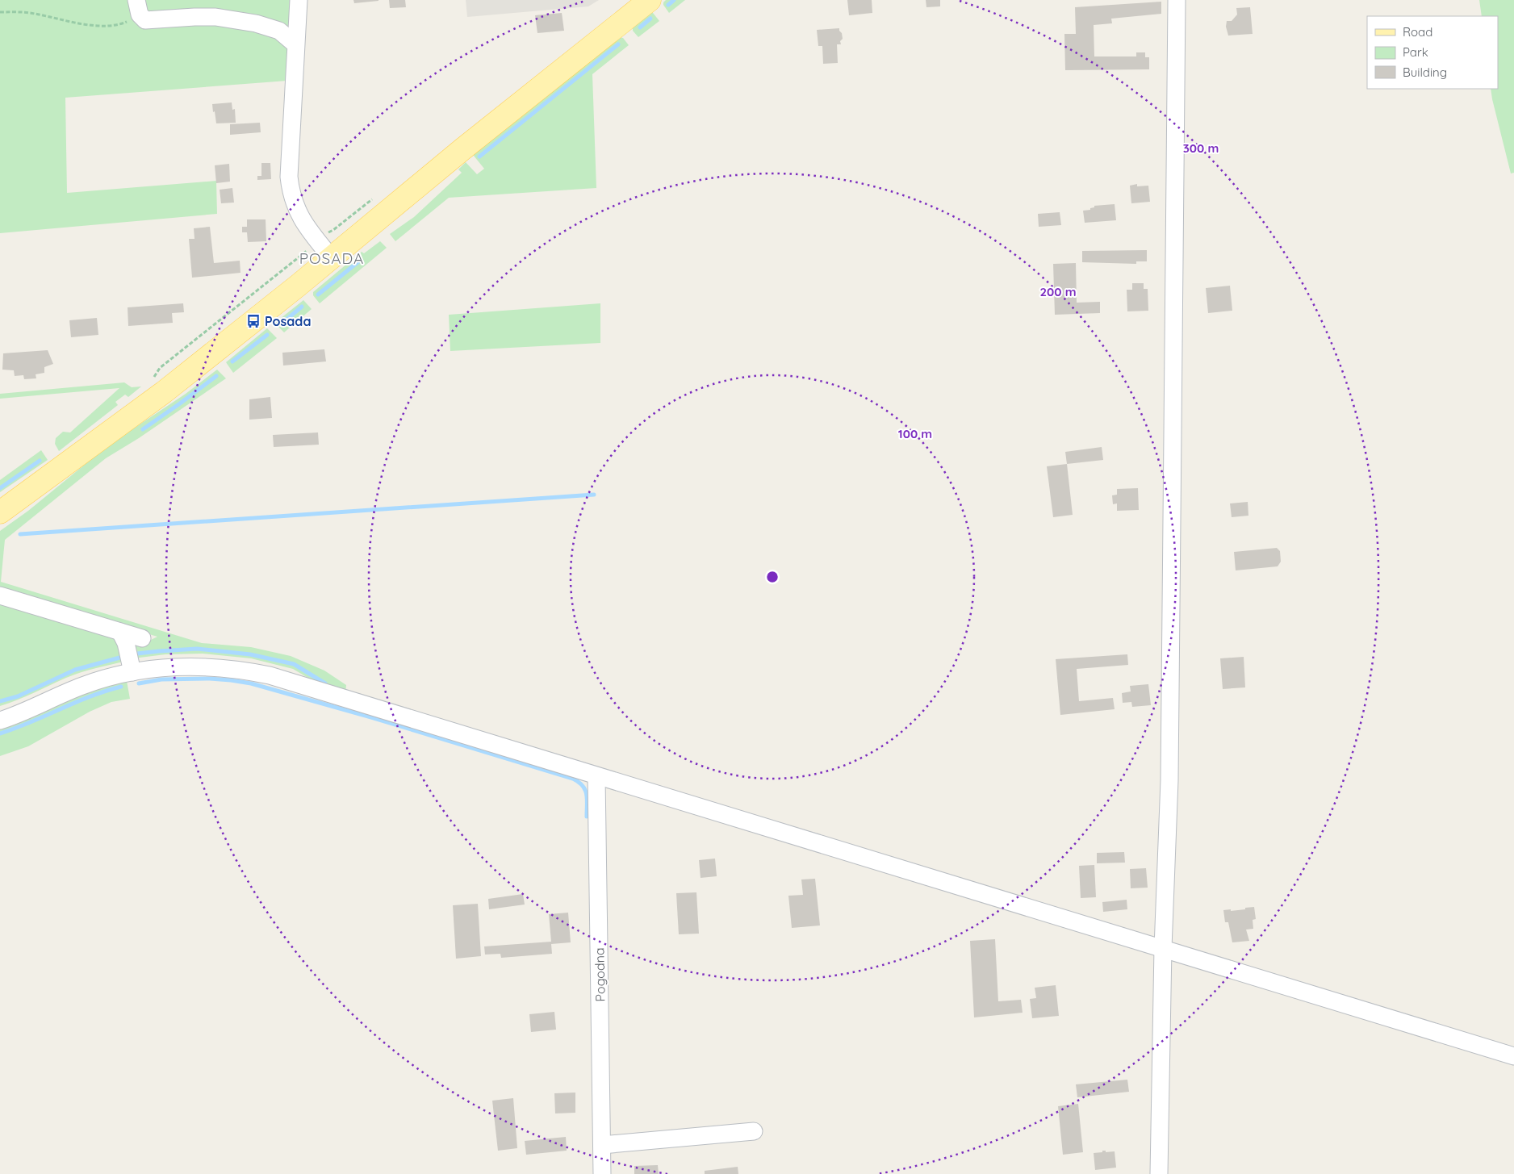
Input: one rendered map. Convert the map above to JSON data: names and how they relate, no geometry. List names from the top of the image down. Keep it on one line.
{"streets":{"street":["Pogodna"]},"districts":["POSADA"],"places":{"bus stop":["Posada"]},"legend":["Road","Park","Building"],"rings":["300 m","200 m","100 m"]}
